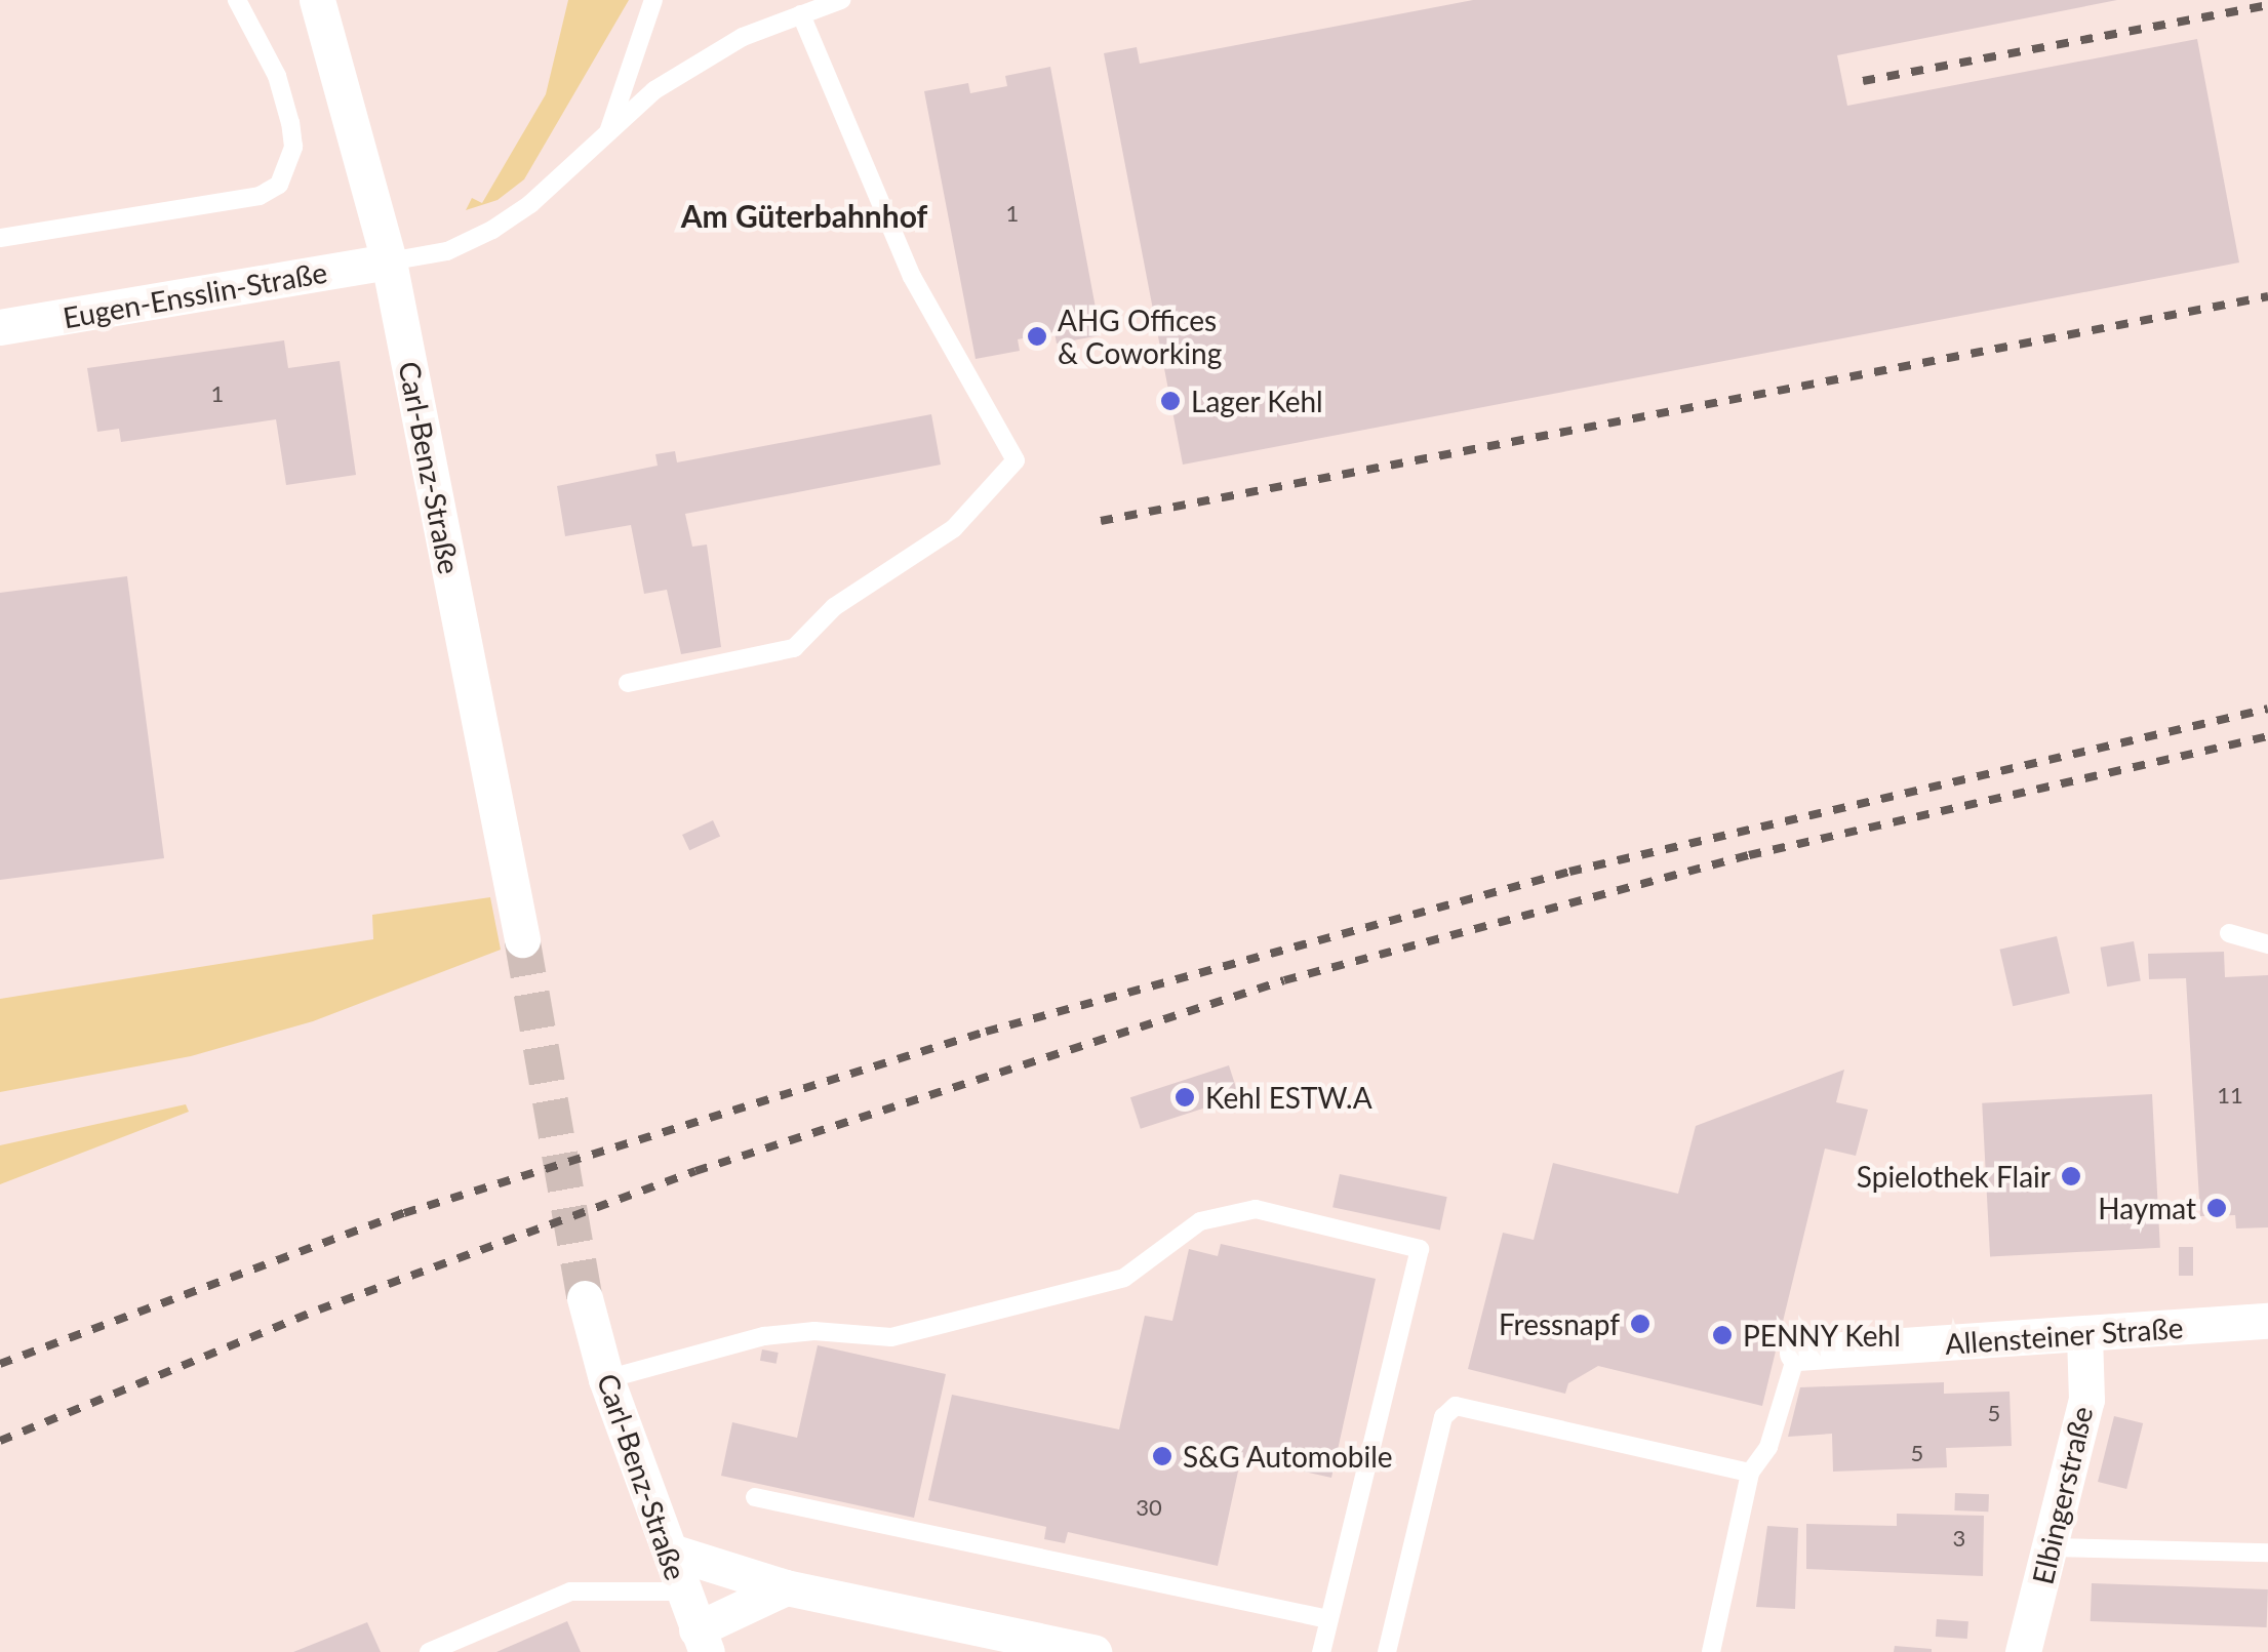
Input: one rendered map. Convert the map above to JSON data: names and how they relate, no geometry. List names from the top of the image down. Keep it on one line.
{"streets":{"street":["Eugen-Ensslin-Straße","Carl-Benz-Straße","Allensteiner Straße","Elbingerstraße"]},"crossings":[["Eugen-Ensslin-Straße","Carl-Benz-Straße"],["Allensteiner Straße","Elbingerstraße"]],"districts":["Am Güterbahnhof"],"places":["AHG Offices & Coworking","Lager Kehl","Kehl ESTW.A","Spielothek Flair","Haymat","Fressnapf","PENNY Kehl","S&G Automobile"],"house_numbers":["1","1","11","5","5","30","3"]}
